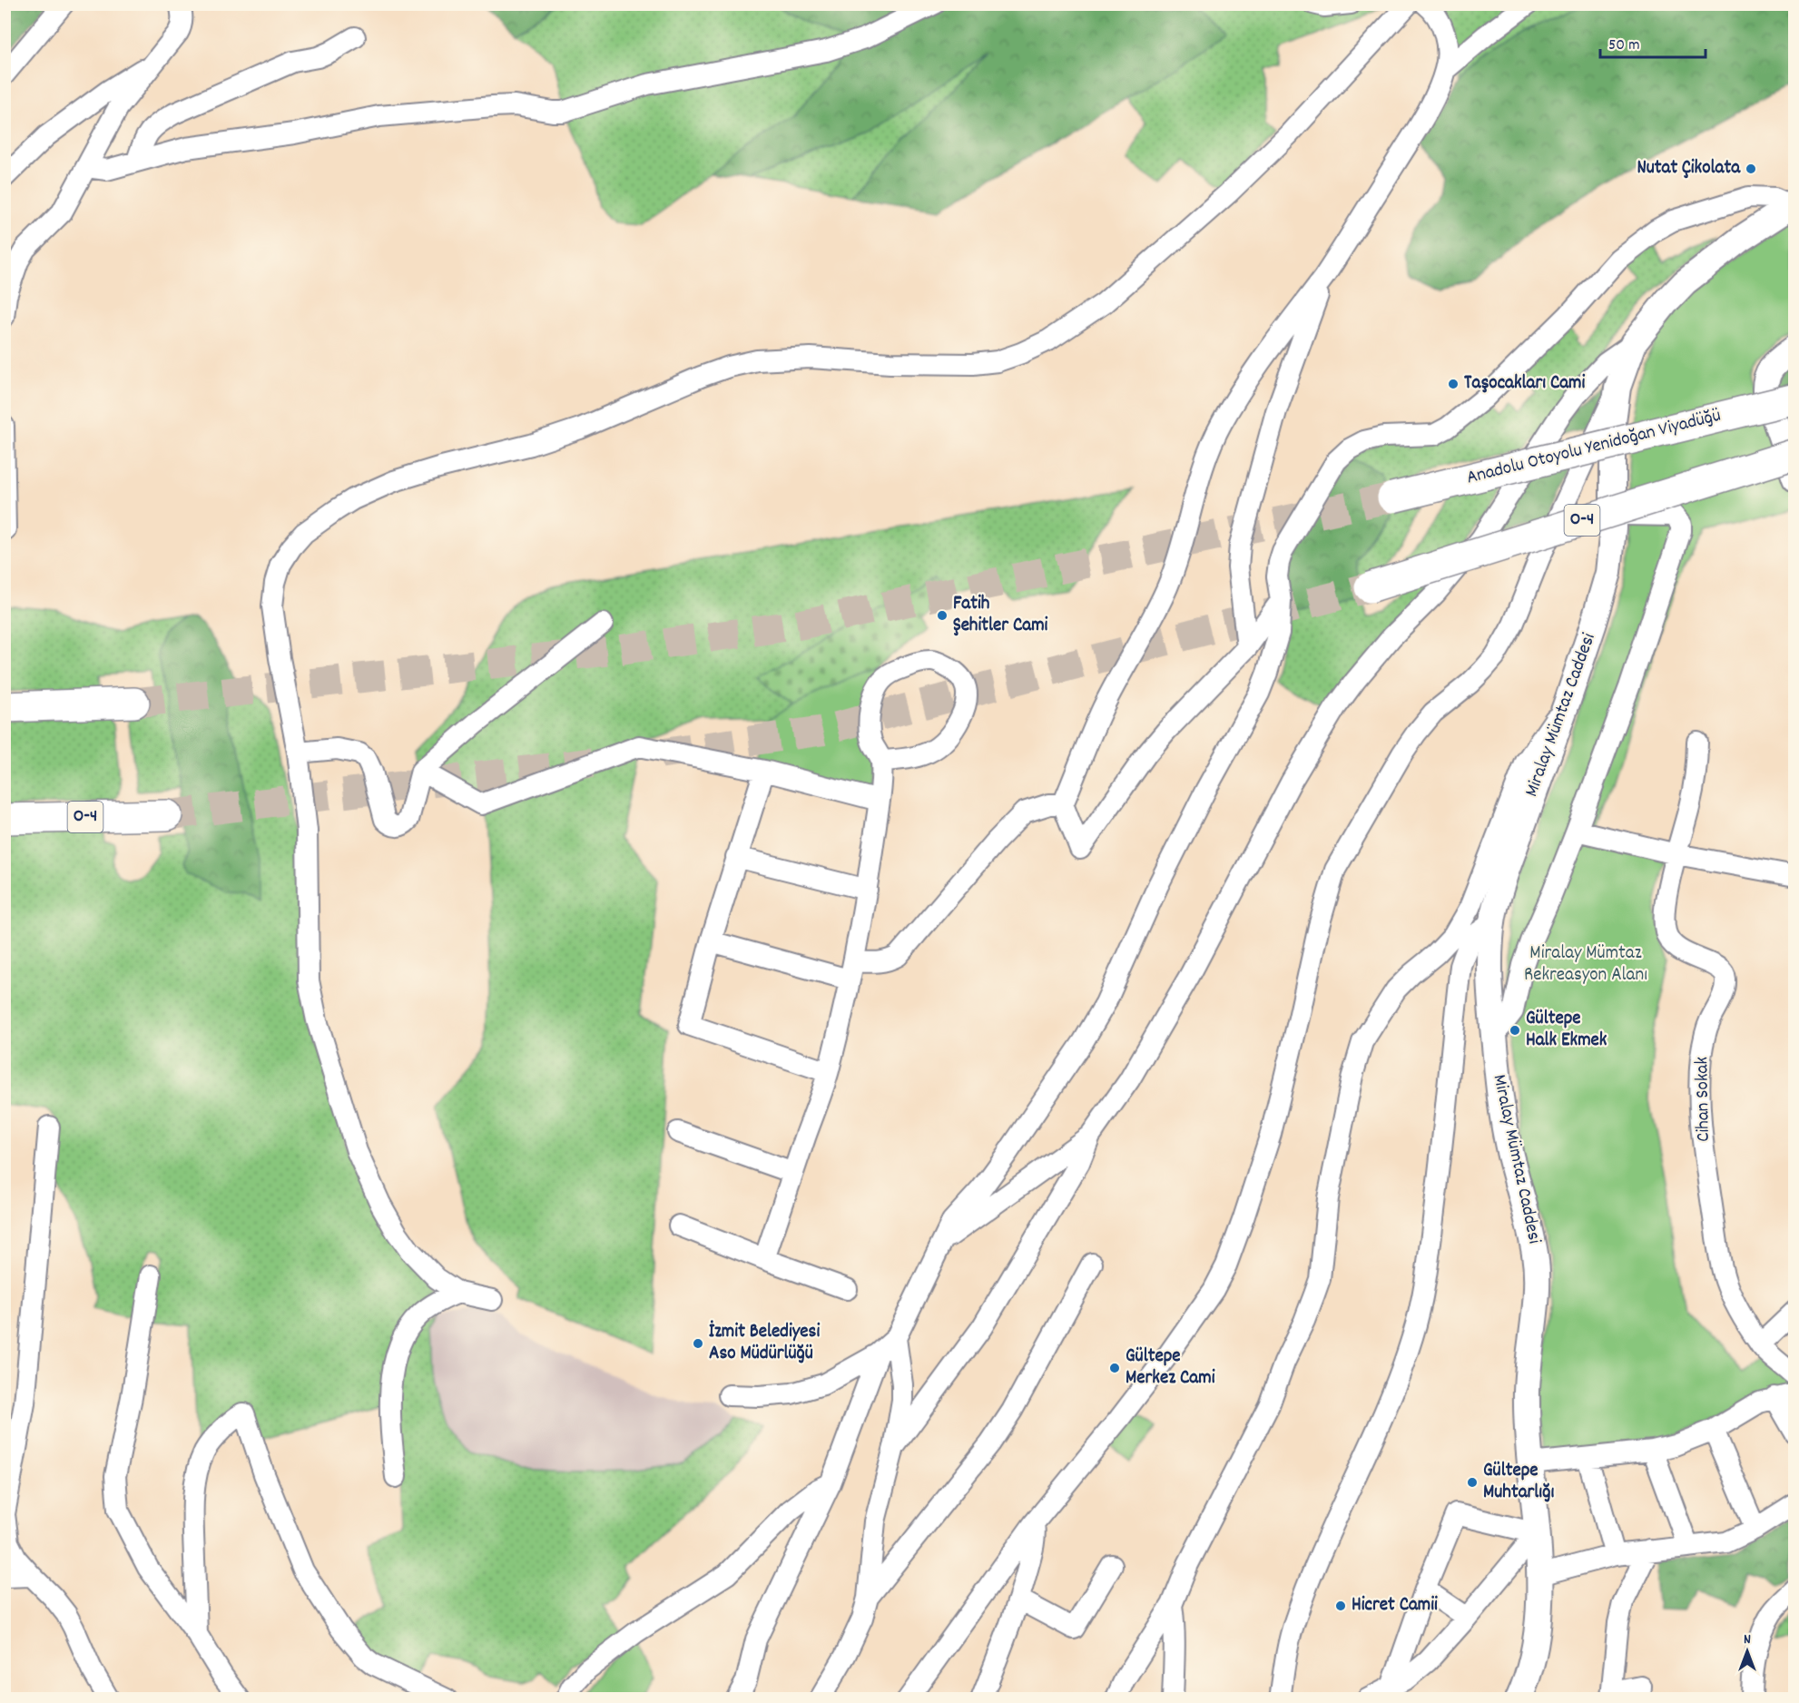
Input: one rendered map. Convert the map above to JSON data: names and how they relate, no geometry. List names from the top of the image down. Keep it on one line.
{"streets":{"highway":["Anadolu Otoyolu Yenidoğan Viyadüğü","O-4"],"main road":["Miralay Mümtaz Caddesi"],"street":["Cihan Sokak"]},"parks":["Miralay Mümtaz Rekreasyon Alanı"],"places":["Nutat Çikolata","Taşocakları Cami","Fatih Şehitler Cami","Gültepe Halk Ekmek","İzmit Belediyesi Aso Müdürlüğü","Gültepe Merkez Cami","Gültepe Muhtarlığı","Hicret Camii"],"scale_bar":"50 m","north":"top"}
